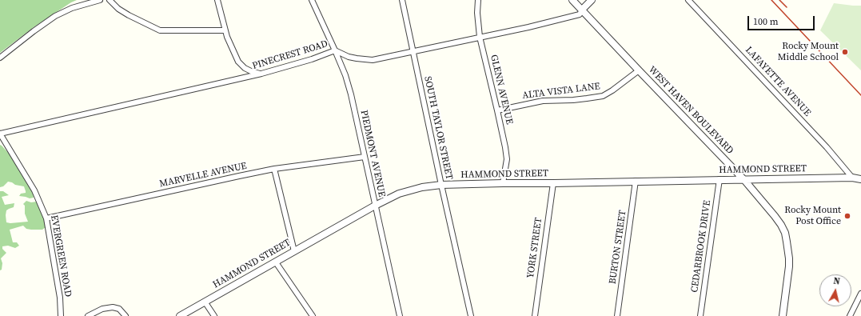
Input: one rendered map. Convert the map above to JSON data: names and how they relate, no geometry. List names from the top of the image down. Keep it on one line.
{"streets":{"street":["PINECREST ROAD","LAFAYETTE AVENUE","GLENN AVENUE","ALTA VISTA LANE","WEST HAVEN BOULEVARD","SOUTH TAYLOR STREET","PIEDMONT AVENUE","HAMMOND STREET","MARVELLE AVENUE","CEDARBROOK DRIVE","BURTON STREET","YORK STREET","EVERGREEN ROAD"]},"crossings":[["PINECREST ROAD","GLENN AVENUE"],["PINECREST ROAD","WEST HAVEN BOULEVARD"],["PINECREST ROAD","SOUTH TAYLOR STREET"],["PINECREST ROAD","PIEDMONT AVENUE"],["PINECREST ROAD","EVERGREEN ROAD"],["LAFAYETTE AVENUE","HAMMOND STREET"],["GLENN AVENUE","ALTA VISTA LANE"],["GLENN AVENUE","HAMMOND STREET"],["ALTA VISTA LANE","WEST HAVEN BOULEVARD"],["WEST HAVEN BOULEVARD","HAMMOND STREET"],["SOUTH TAYLOR STREET","HAMMOND STREET"],["PIEDMONT AVENUE","HAMMOND STREET"],["PIEDMONT AVENUE","MARVELLE AVENUE"],["HAMMOND STREET","CEDARBROOK DRIVE"],["HAMMOND STREET","BURTON STREET"],["HAMMOND STREET","YORK STREET"],["MARVELLE AVENUE","EVERGREEN ROAD"]],"places":["Rocky Mount Middle School","Rocky Mount Post Office"],"scale_bar":"100 m","north":"top"}
